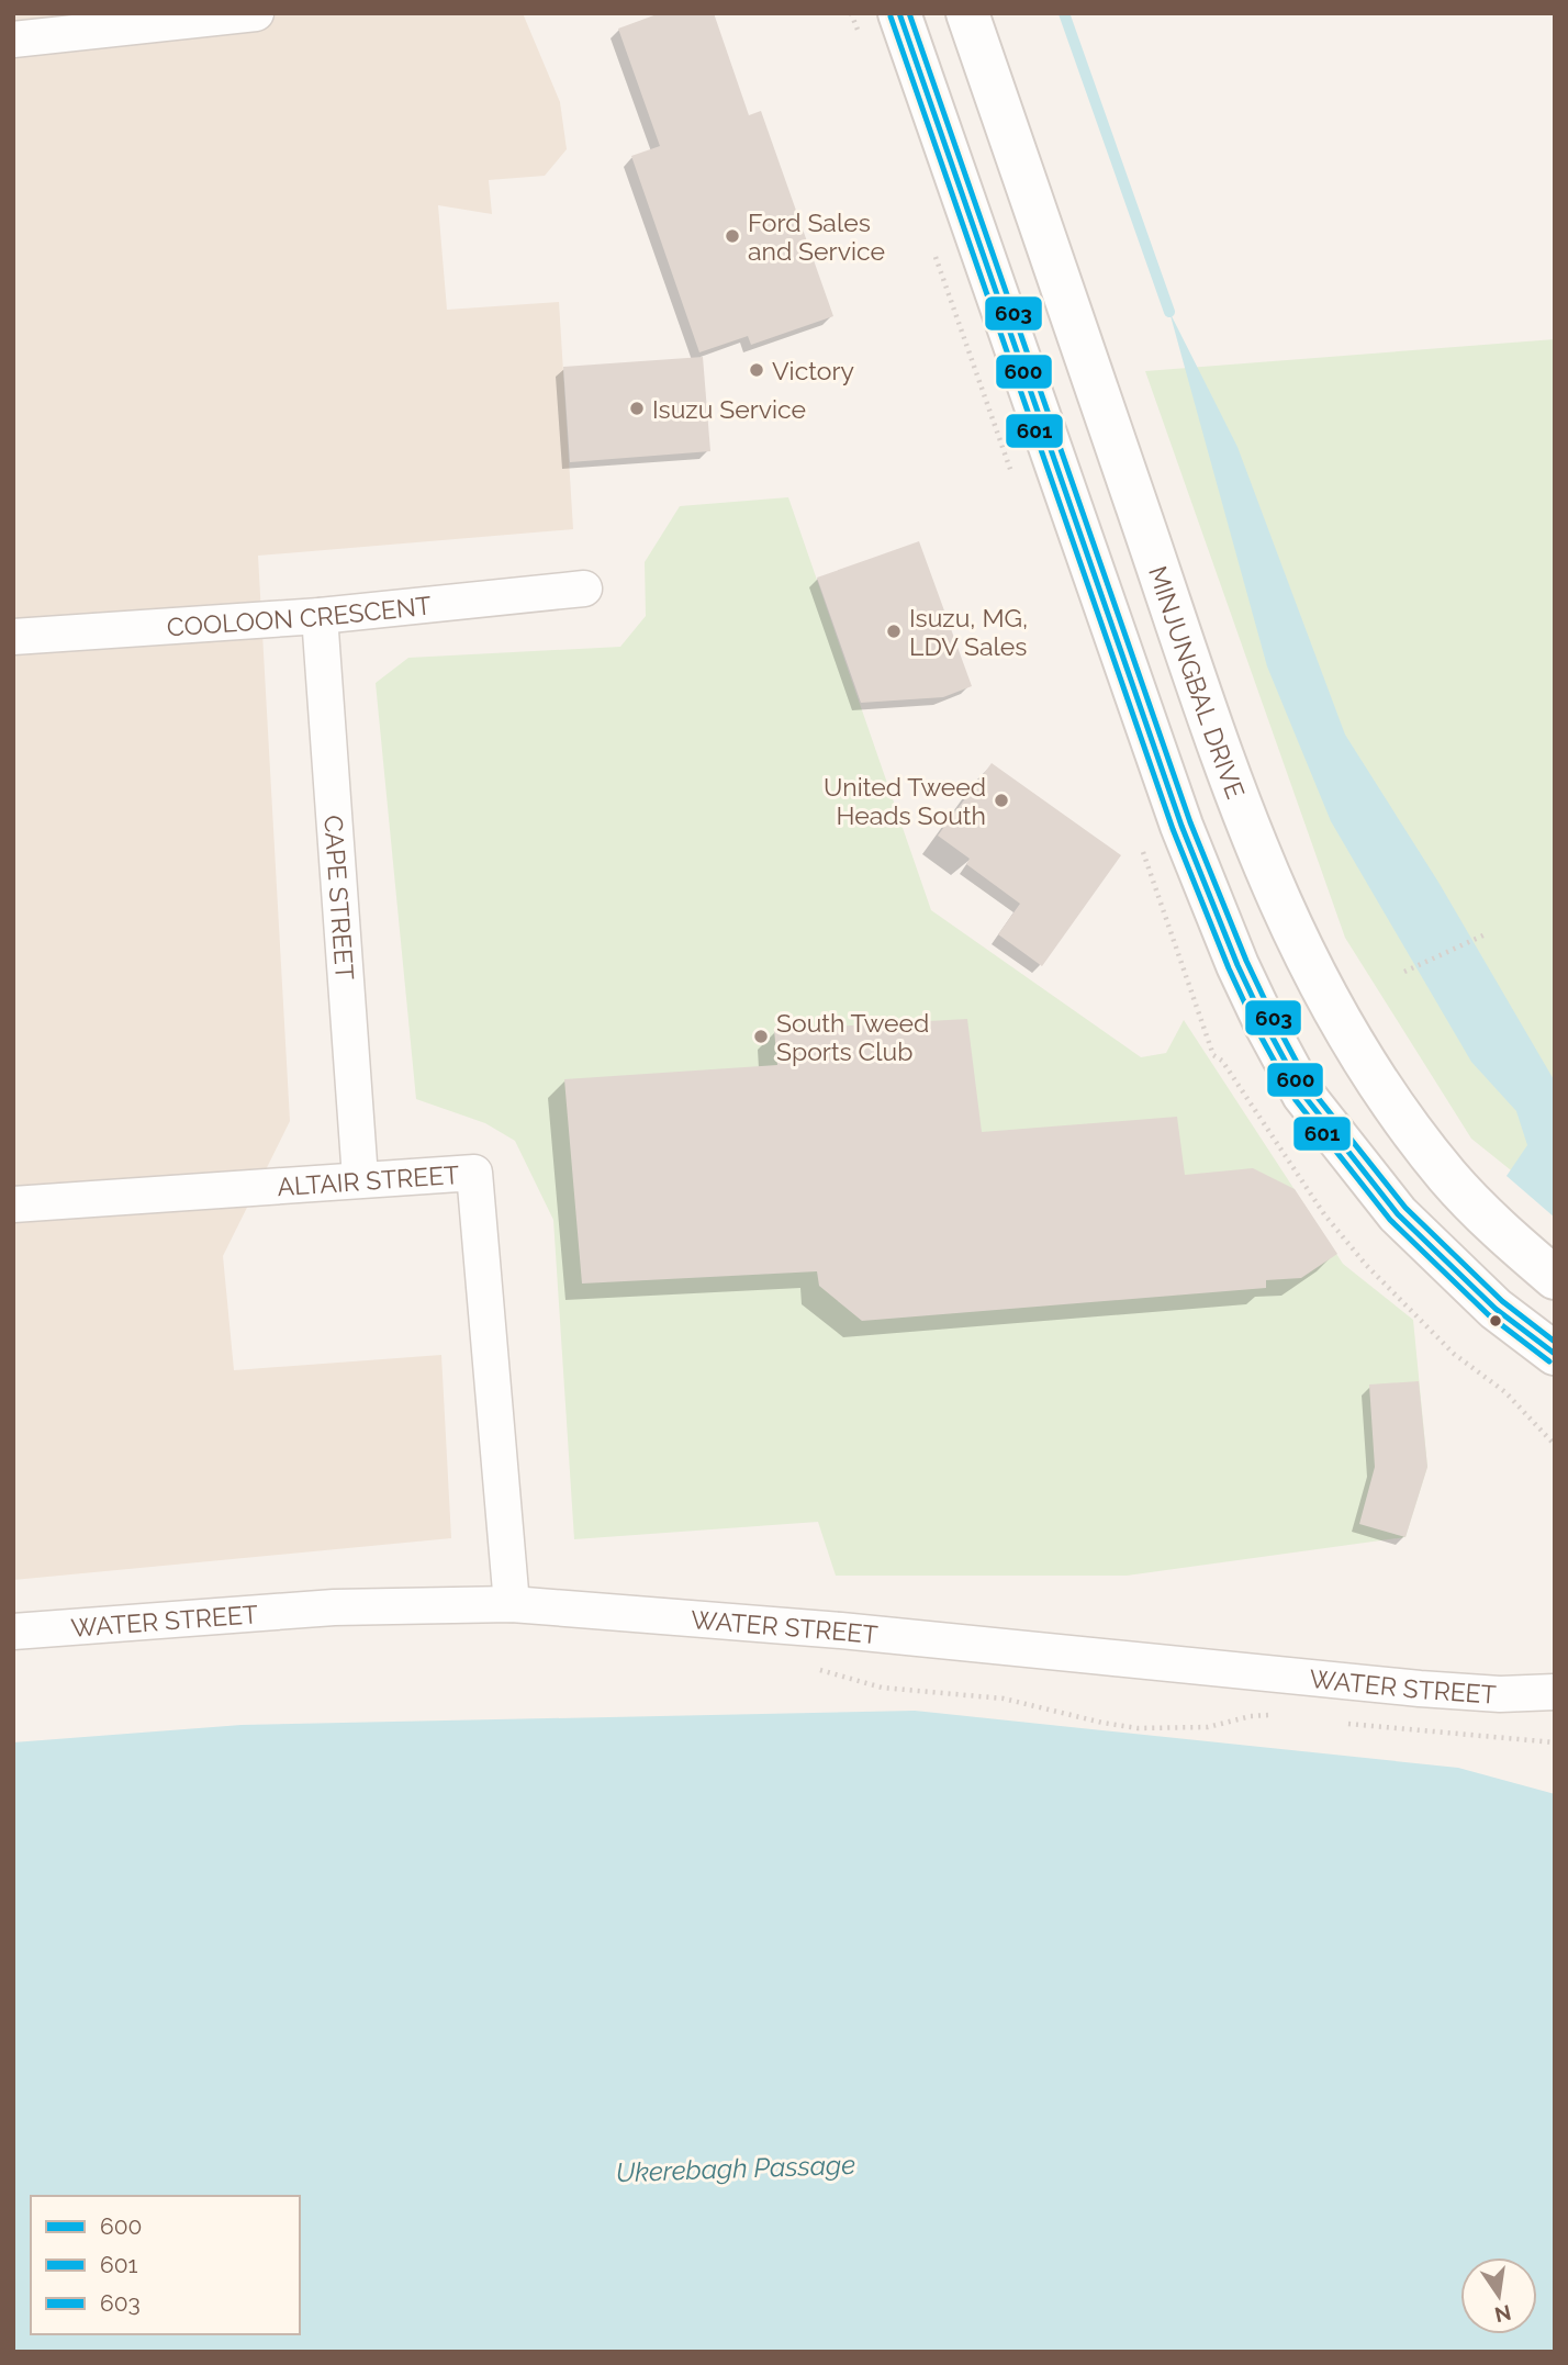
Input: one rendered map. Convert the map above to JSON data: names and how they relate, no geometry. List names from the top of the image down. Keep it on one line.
{"streets":{"main road":["MINJUNGBAL DRIVE"],"street":["COOLOON CRESCENT","CAPE STREET","ALTAIR STREET","WATER STREET"]},"crossings":[["COOLOON CRESCENT","CAPE STREET"],["CAPE STREET","ALTAIR STREET"],["ALTAIR STREET","WATER STREET"]],"water":["Ukerebagh Passage"],"places":["Ford Sales and Service","Victory","Isuzu Service","Isuzu, MG, LDV Sales","United Tweed Heads South","South Tweed Sports Club"],"lines":["transit line 600","transit line 603","transit line 601"],"legend":["600","601","603"],"north":"bottom"}
